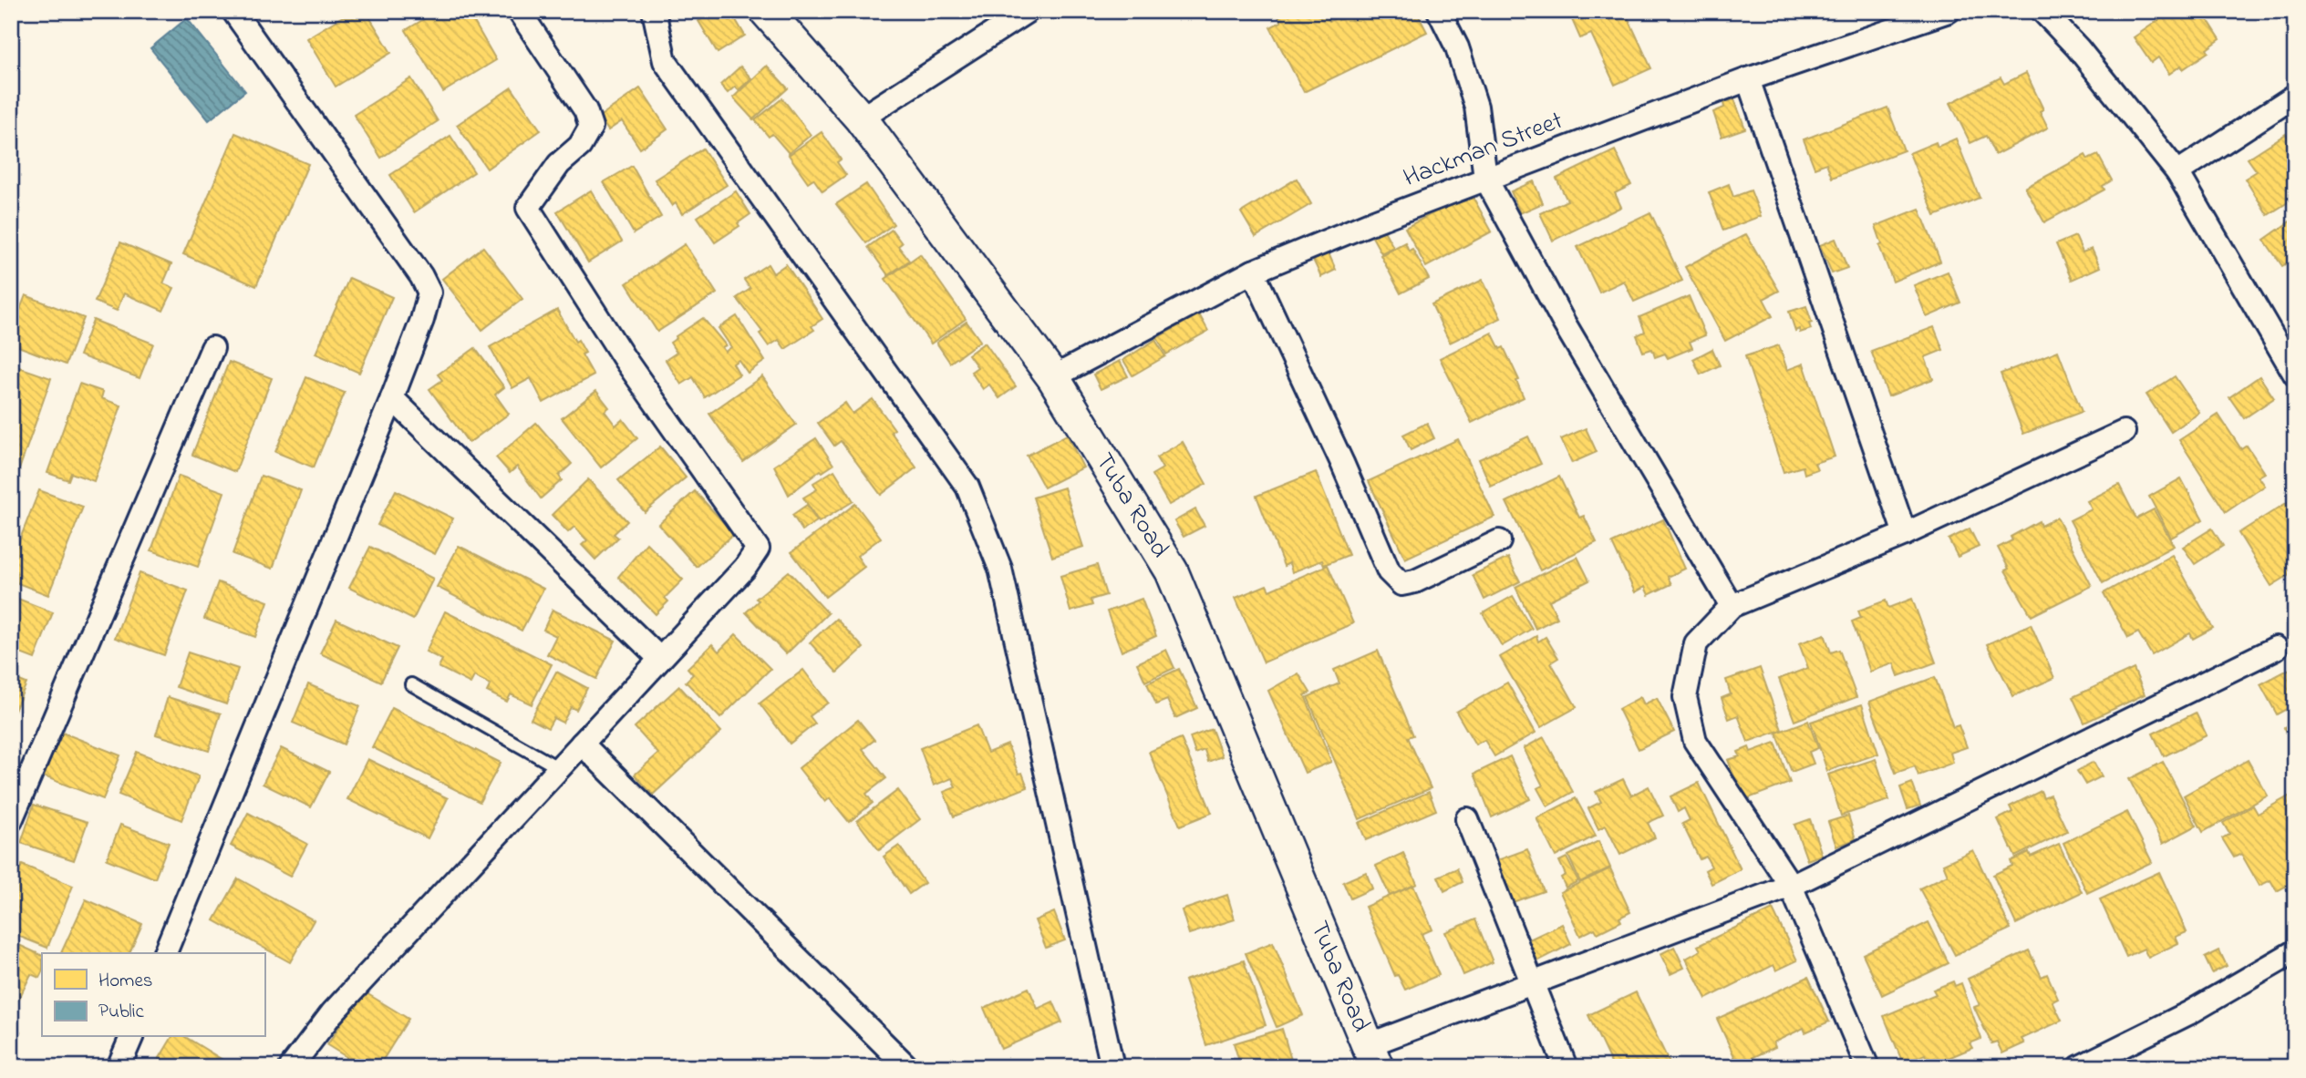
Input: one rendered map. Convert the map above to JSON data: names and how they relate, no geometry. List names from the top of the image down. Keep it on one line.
{"streets":{"street":["Hackman Street","Tuba Road"]},"crossings":[["Hackman Street","Tuba Road"]],"legend":["Homes","Public"]}
